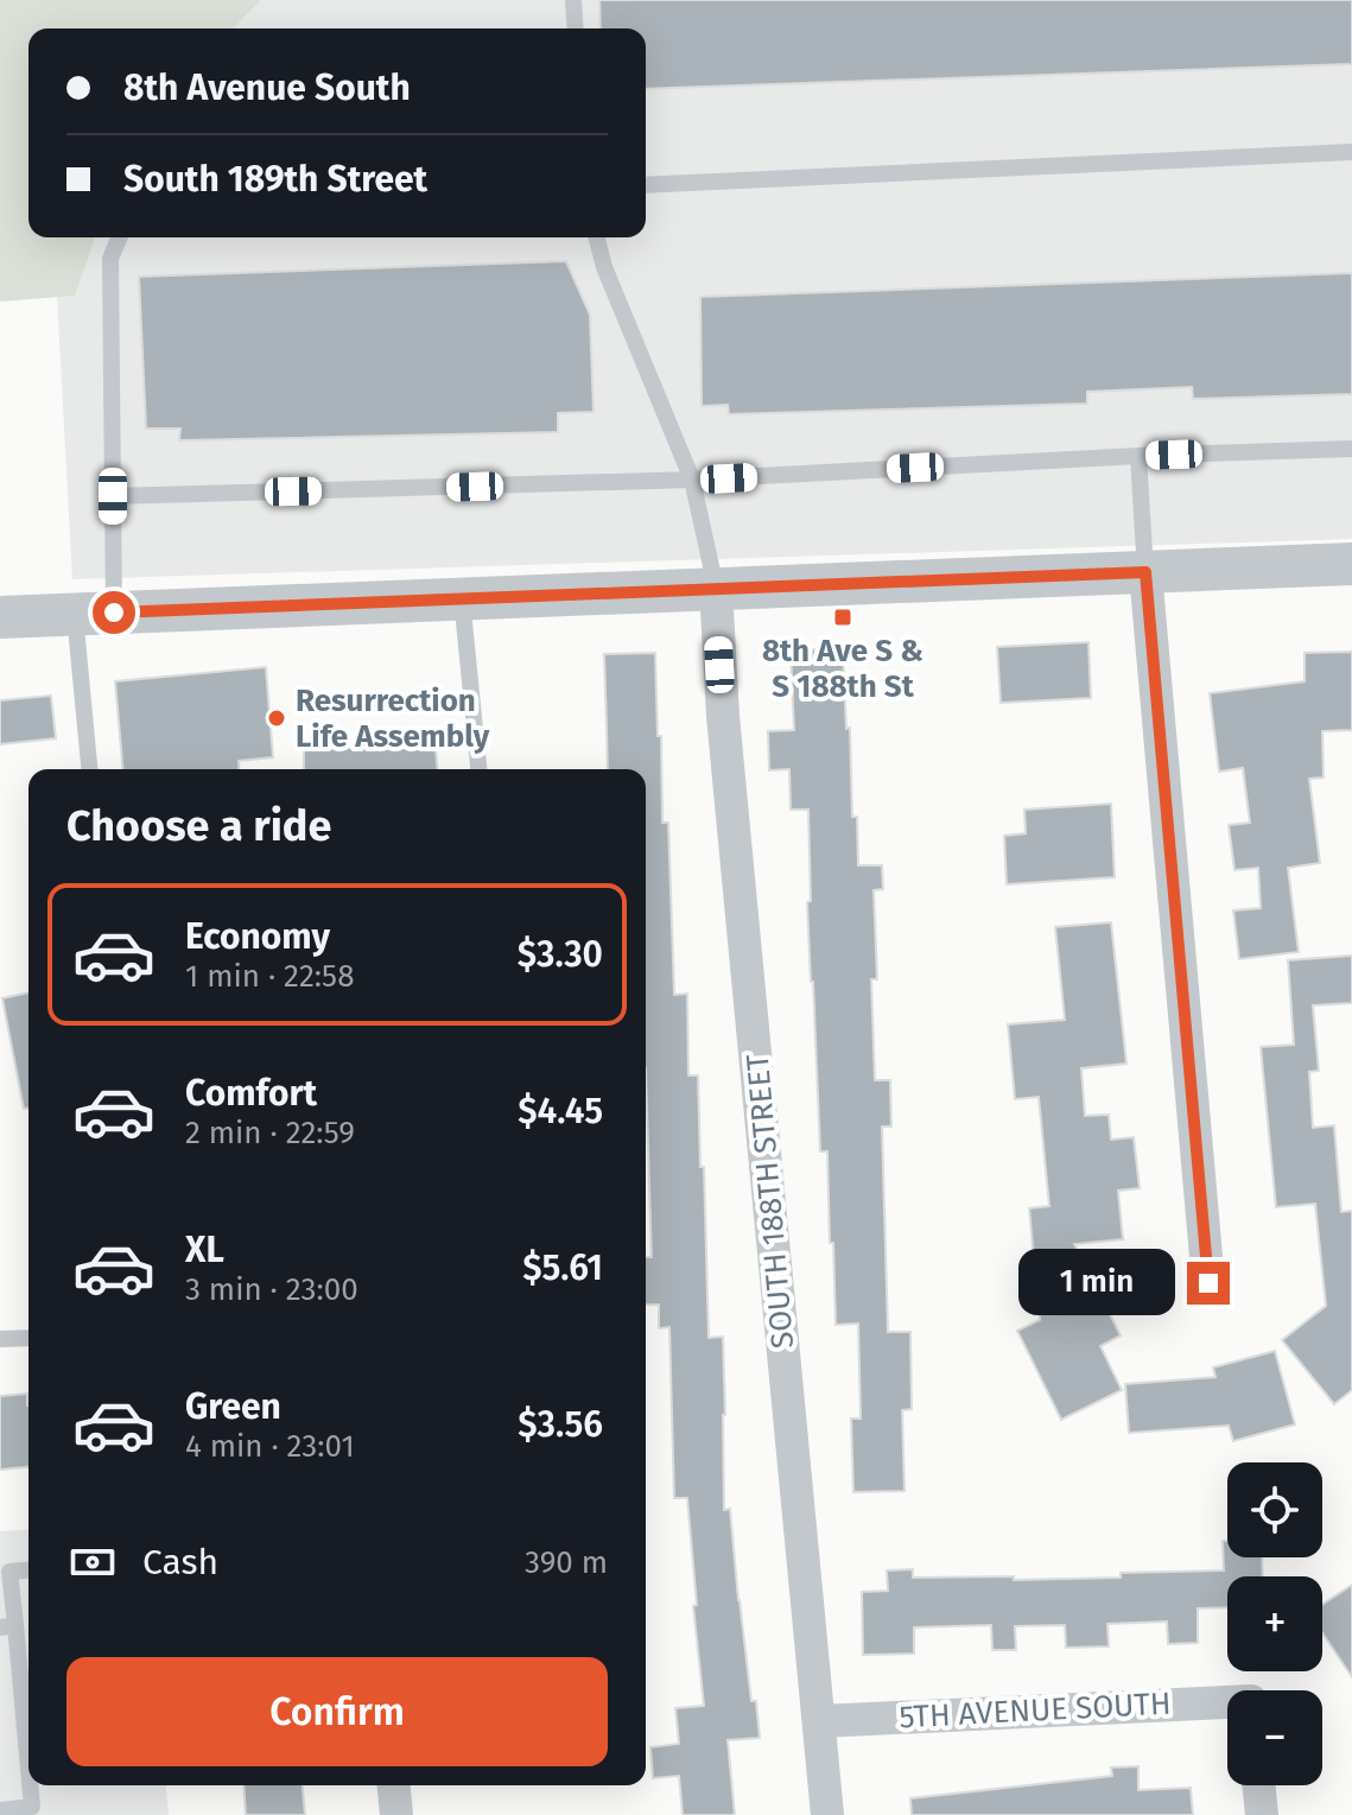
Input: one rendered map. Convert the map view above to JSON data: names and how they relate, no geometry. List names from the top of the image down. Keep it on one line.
{"streets":{"street":["SOUTH 188TH STREET","5TH AVENUE SOUTH"]},"crossings":[["SOUTH 188TH STREET","5TH AVENUE SOUTH"]],"places":{"transit":["8th Ave S & S 188th St"],"other":["Resurrection Life Assembly"]},"page":{"banner":["8th Avenue South","South 189th Street"],"heading":"Choose a ride","list":[{"name":"Economy","note":"1 min · 22:58","value":"$3.30"},{"name":"Comfort","note":"2 min · 22:59","value":"$4.45"},{"name":"XL","note":"3 min · 23:00","value":"$5.61"},{"name":"Green","note":"4 min · 23:01","value":"$3.56"}],"bubble":"1 min","map_buttons":["+","−"],"pay":["Cash","390 m"],"buttons":"Confirm"}}
